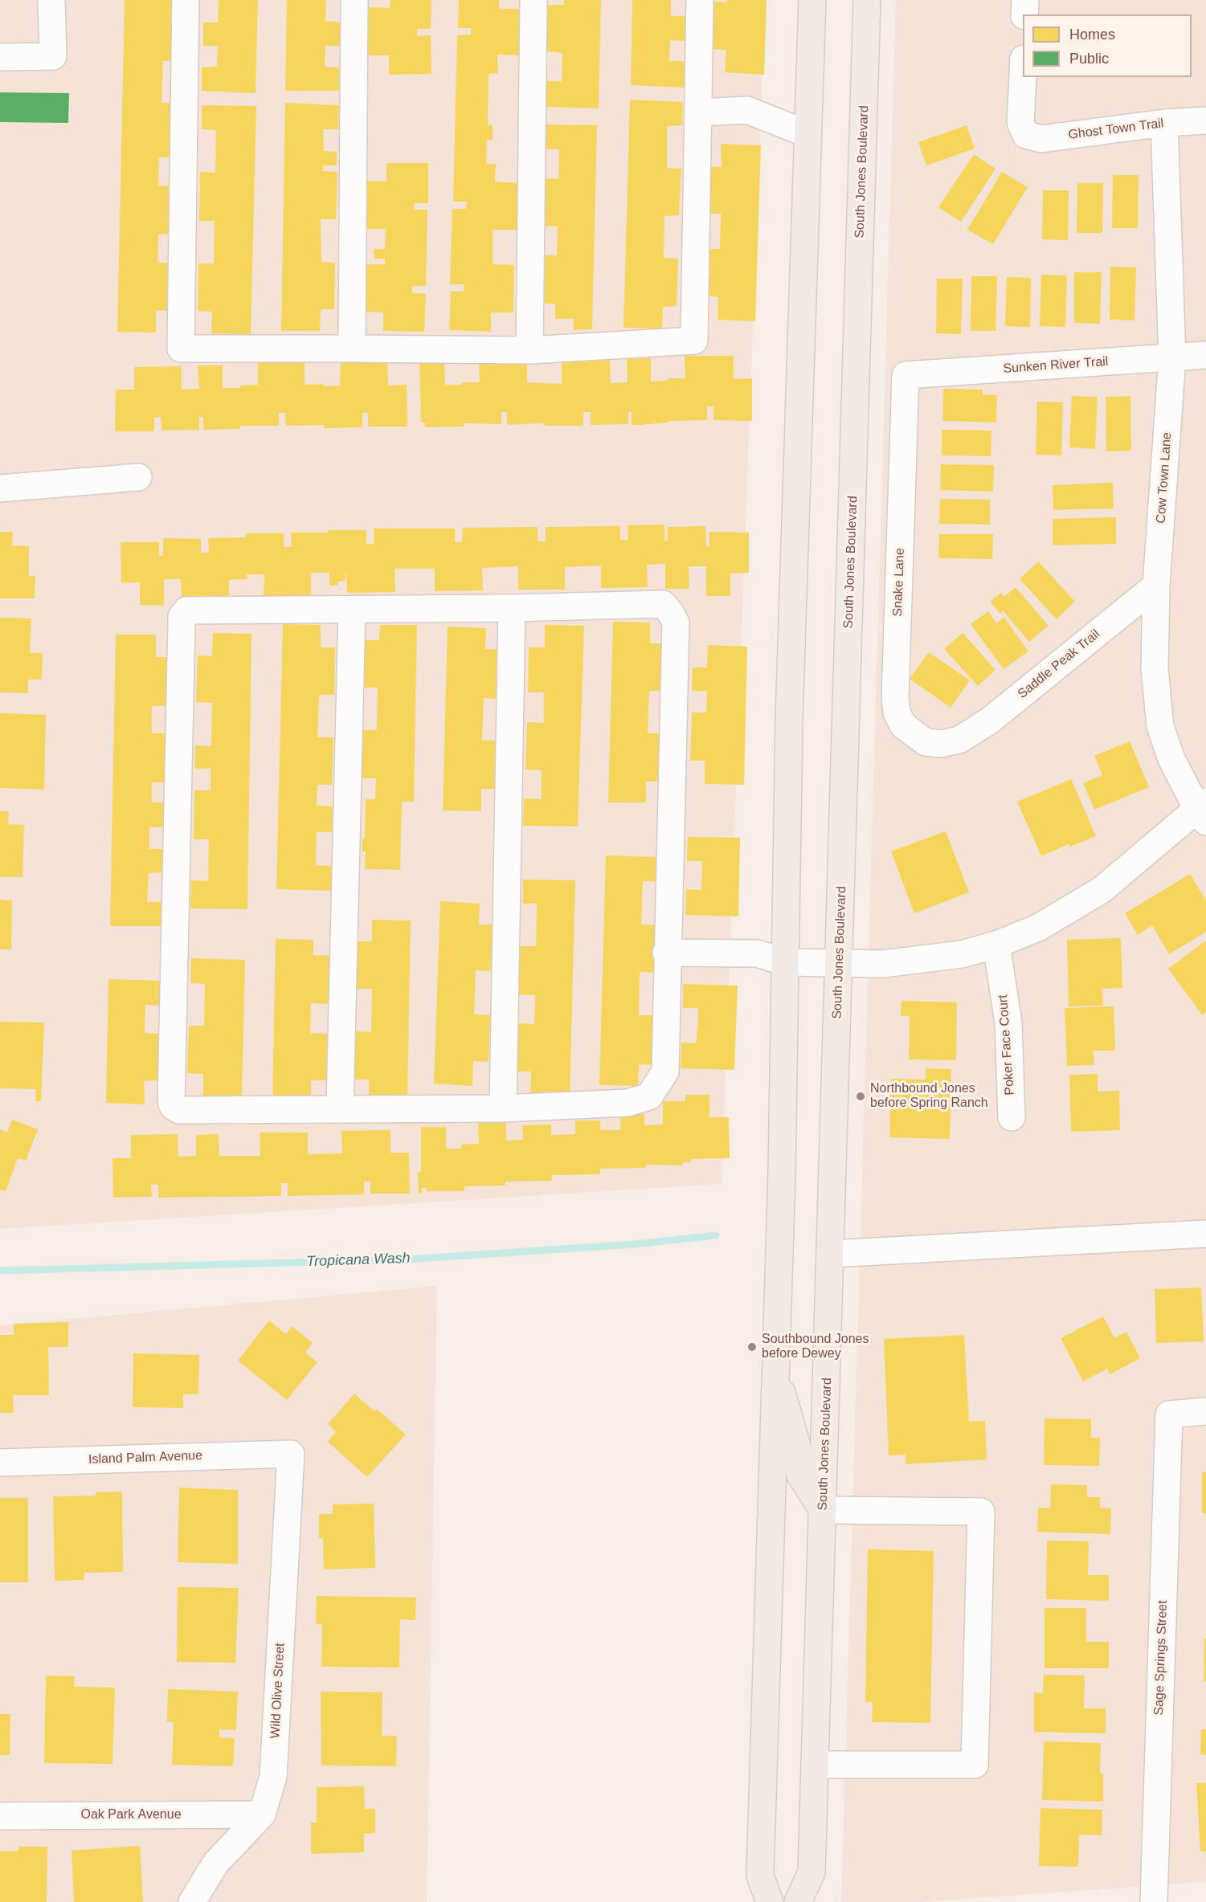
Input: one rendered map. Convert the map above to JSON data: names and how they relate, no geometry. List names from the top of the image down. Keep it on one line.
{"streets":{"main road":["South Jones Boulevard"],"street":["Ghost Town Trail","Sunken River Trail","Cow Town Lane","Snake Lane","Saddle Peak Trail","Poker Face Court","Island Palm Avenue","Sage Springs Street","Wild Olive Street","Oak Park Avenue"]},"crossings":[["Ghost Town Trail","Cow Town Lane"],["Sunken River Trail","Cow Town Lane"],["Sunken River Trail","Snake Lane"],["Cow Town Lane","Saddle Peak Trail"],["Snake Lane","Saddle Peak Trail"],["Island Palm Avenue","Wild Olive Street"],["Wild Olive Street","Oak Park Avenue"]],"water":["Tropicana Wash"],"places":["Northbound Jones before Spring Ranch","Southbound Jones before Dewey"],"legend":["Homes","Public"]}
